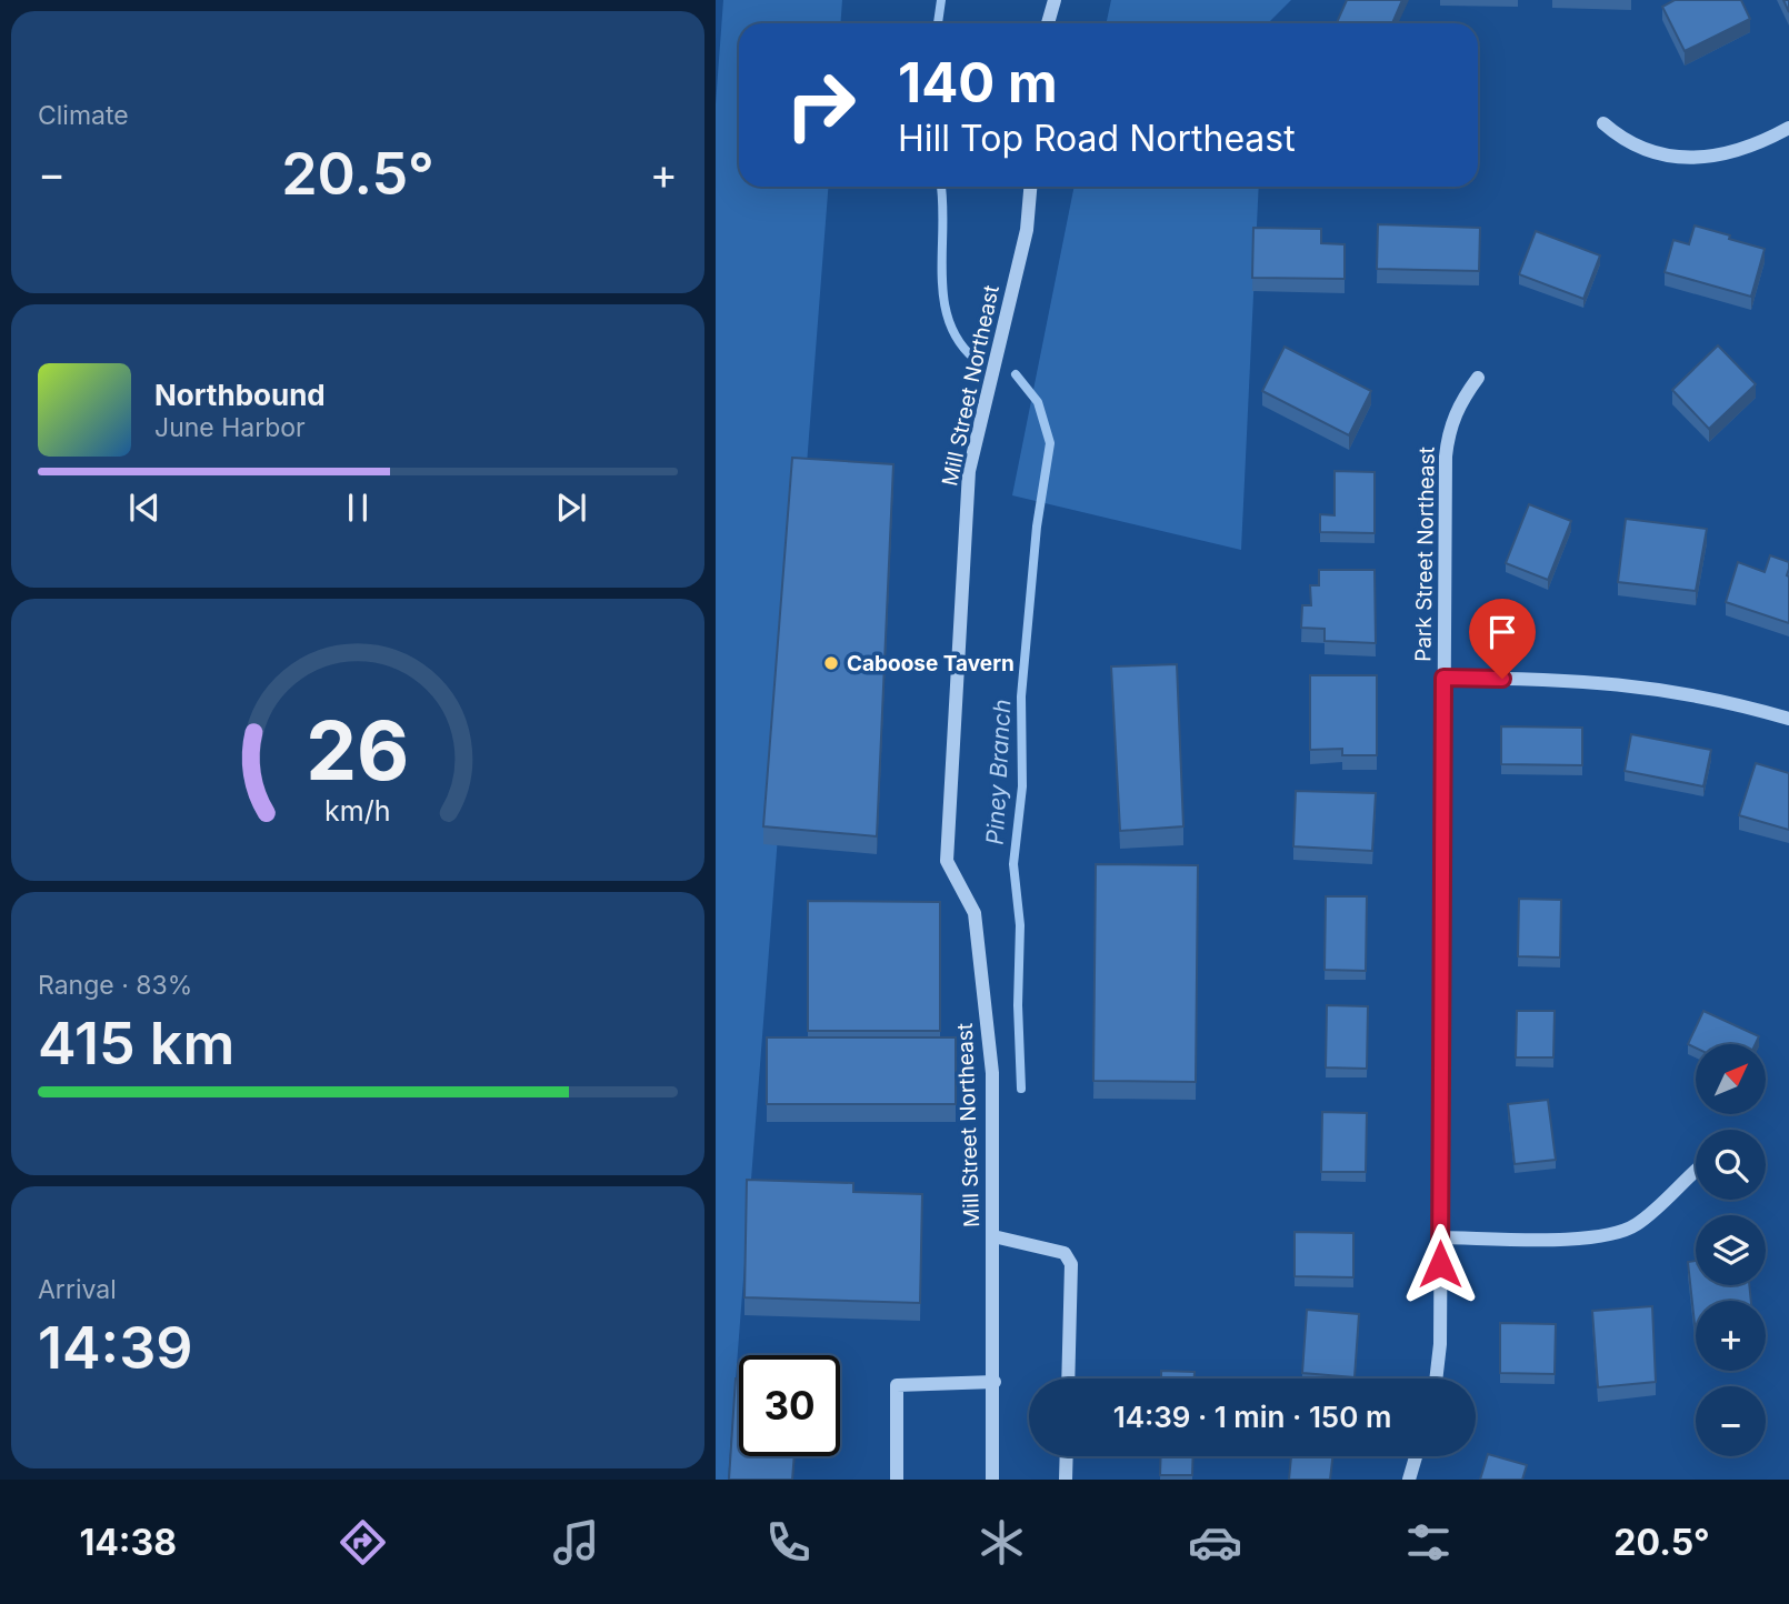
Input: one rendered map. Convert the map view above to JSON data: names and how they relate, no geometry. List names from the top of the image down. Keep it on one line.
{"streets":{"street":["Mill Street Northeast","Park Street Northeast"]},"water":["Piney Branch"],"places":["Caboose Tavern"],"north":"top right","page":{"tile":["Climate",["Range · 83%","415 km"],["Arrival","14:39"]],"turn":["140 m","Hill Top Road Northeast"],"heat":["−","20.5°","+"],"song":["Northbound","June Harbor"],"map_buttons":["+","−"],"limit":"30","trip":"14:39 · 1 min · 150 m","tabs":["14:38","20.5°"],"gauge":["26","km/h"]}}
